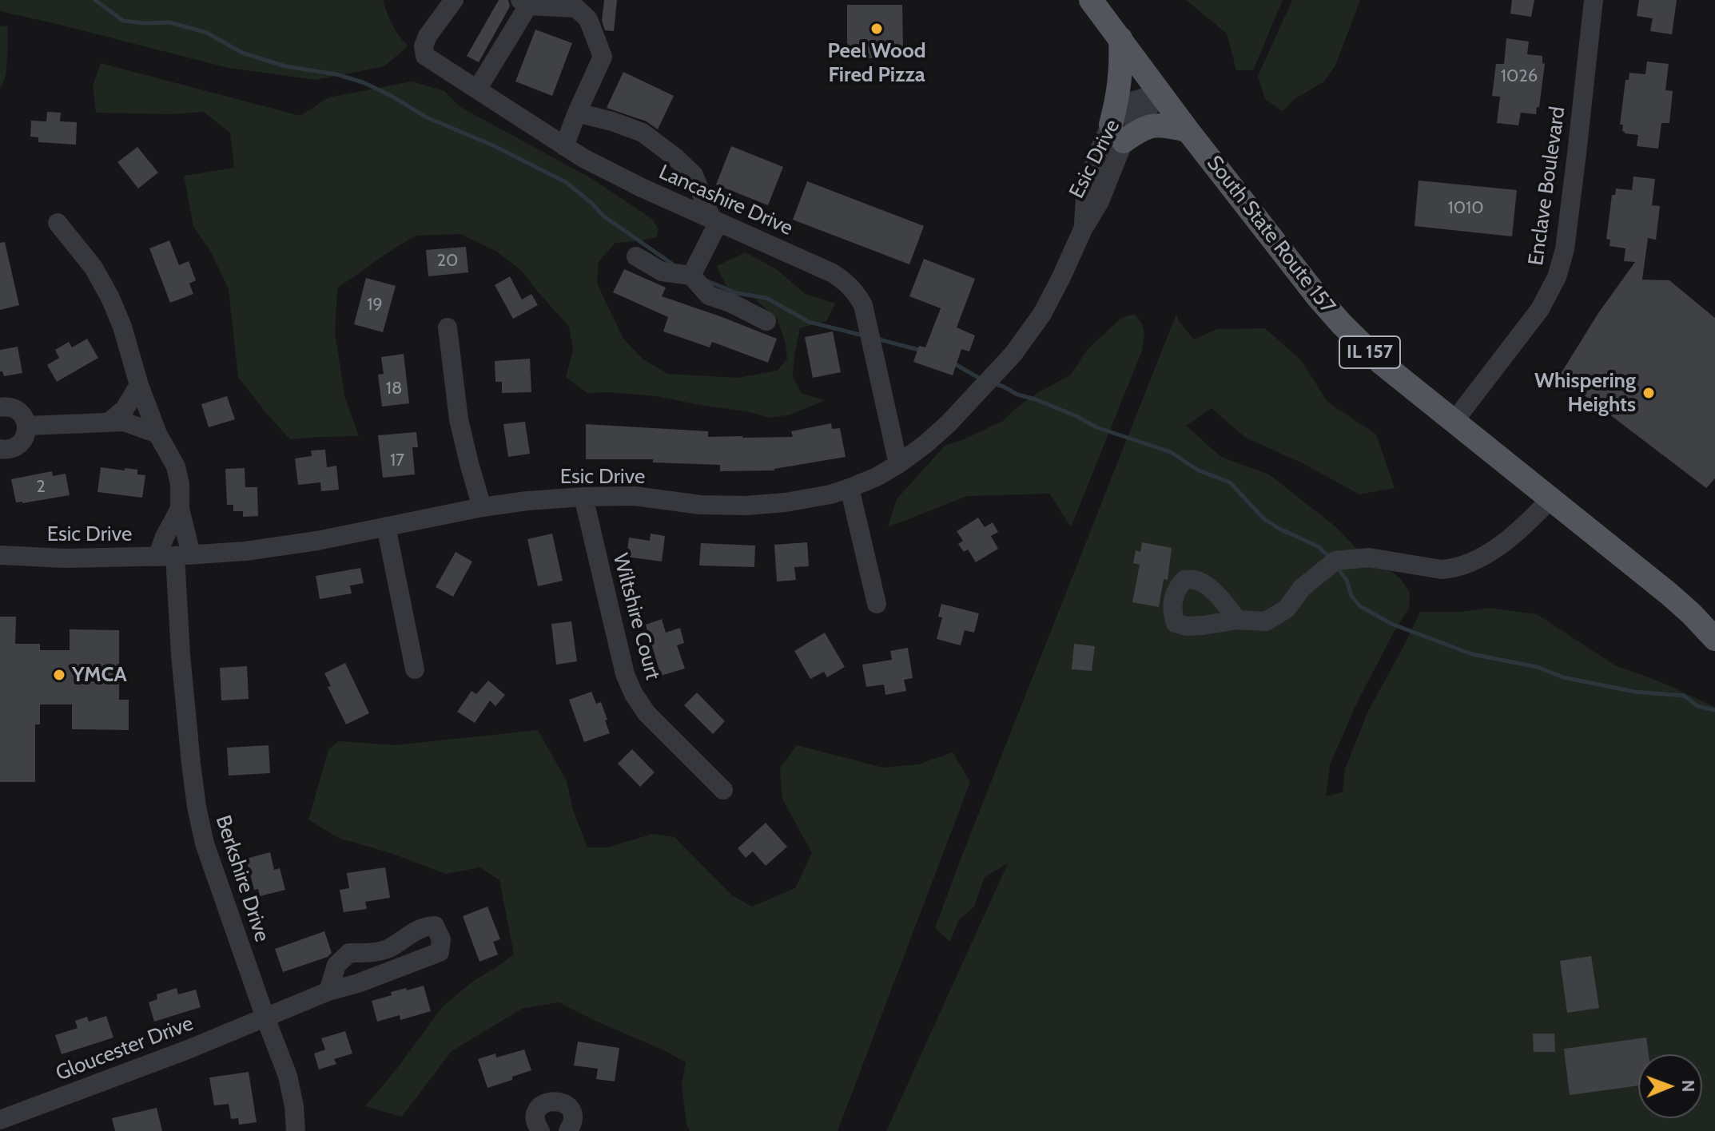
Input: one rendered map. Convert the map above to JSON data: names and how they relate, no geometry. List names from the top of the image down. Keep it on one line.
{"streets":{"main road":["South State Route 157","IL 157"],"street":["Esic Drive","Enclave Boulevard","Lancashire Drive","Wiltshire Court","Berkshire Drive","Gloucester Drive"]},"crossings":[["Esic Drive","Lancashire Drive"],["Esic Drive","South State Route 157"],["Esic Drive","Wiltshire Court"],["Esic Drive","Berkshire Drive"],["Enclave Boulevard","South State Route 157"],["Berkshire Drive","Gloucester Drive"]],"places":["Peel Wood Fired Pizza","Whispering Heights","YMCA"],"house_numbers":["1026","1010","20","19","18","17","2"],"north":"right"}
